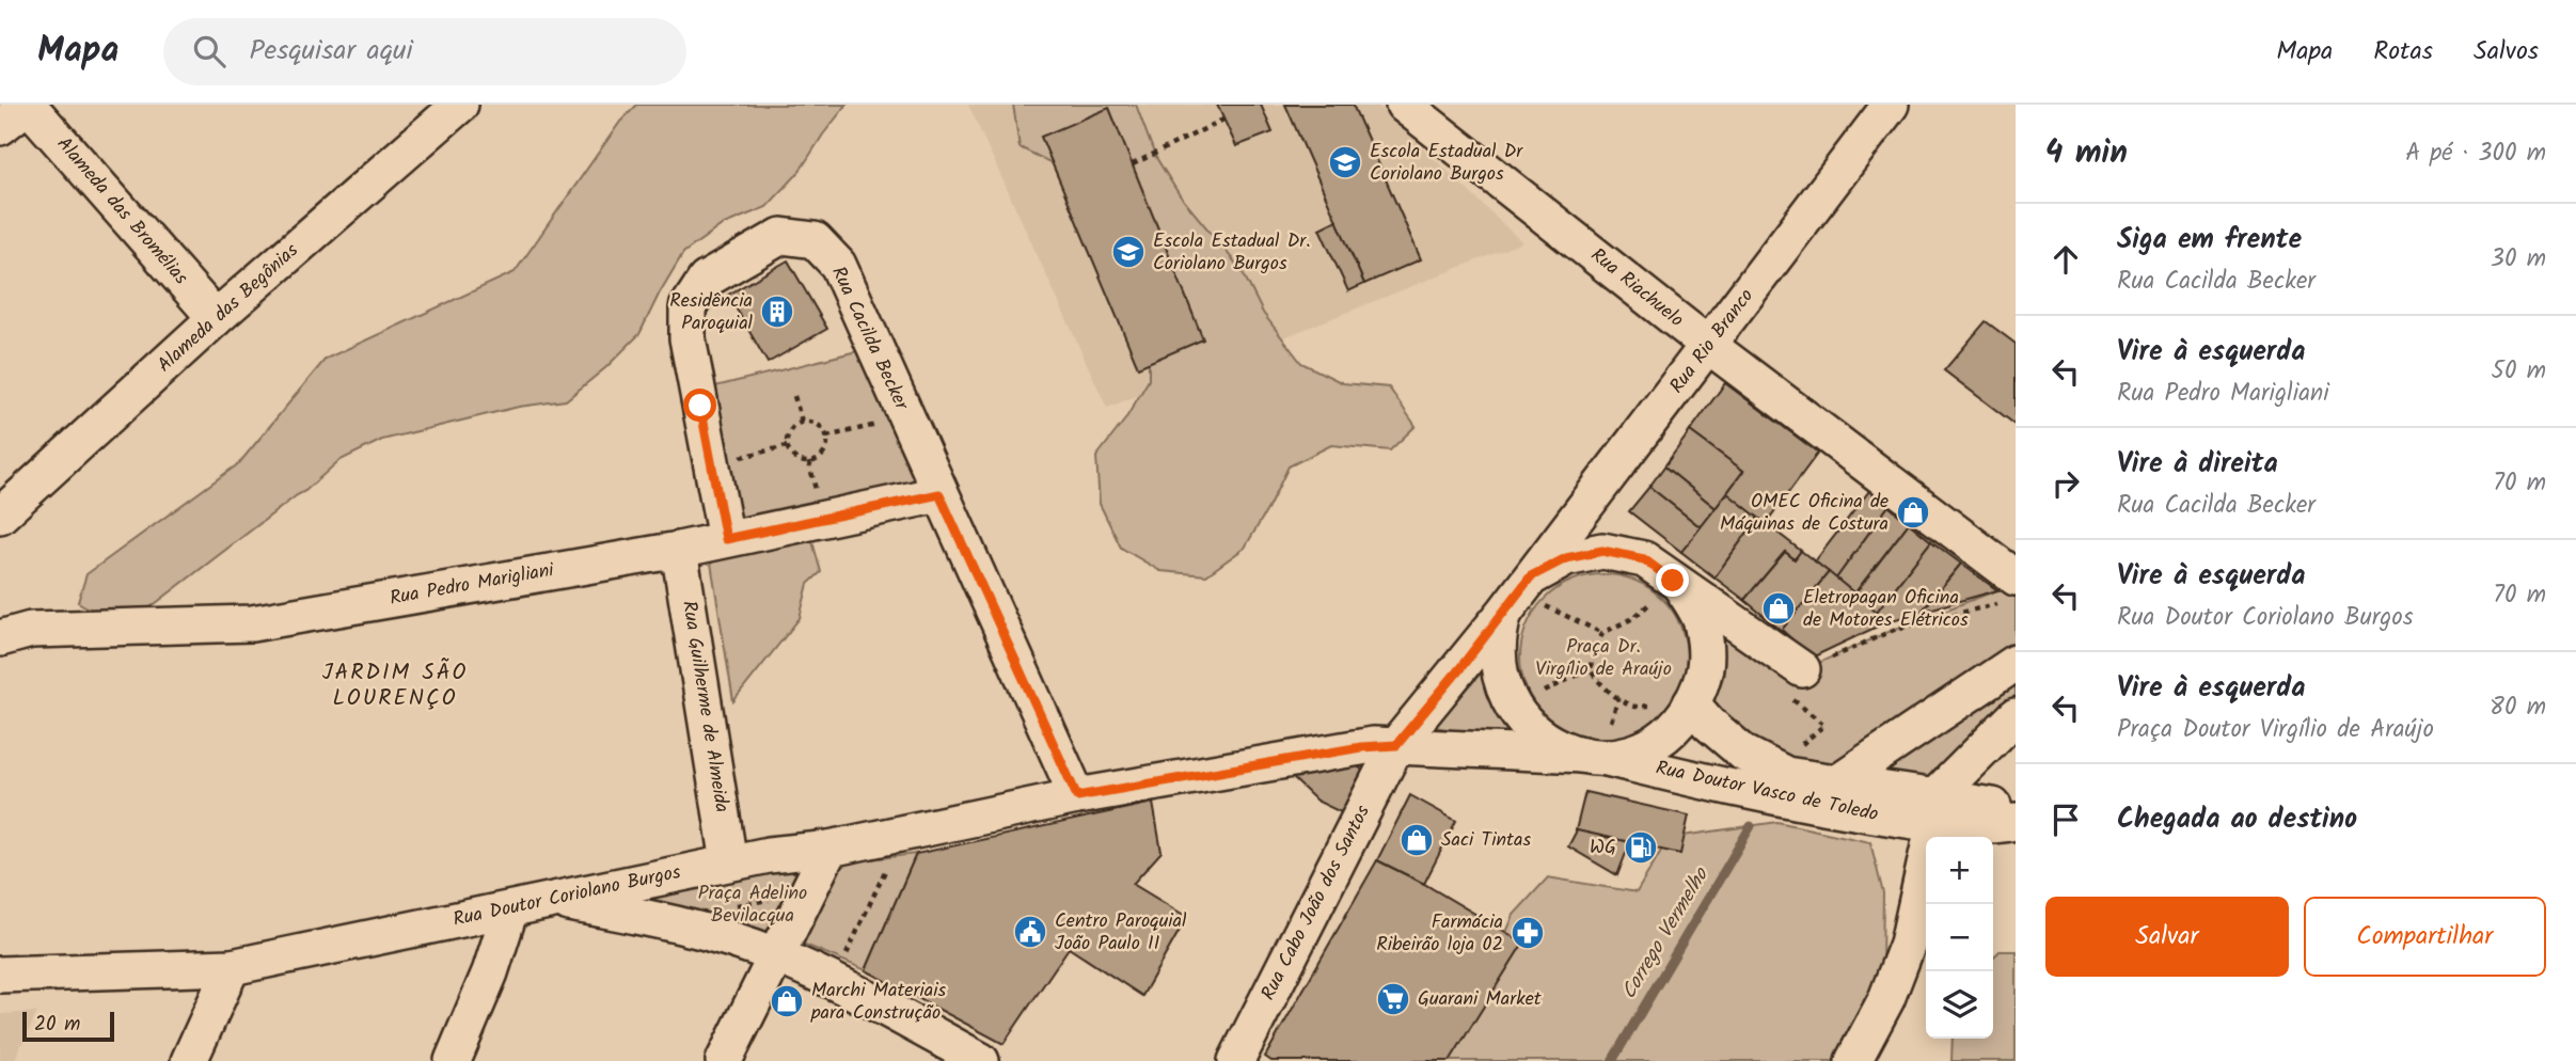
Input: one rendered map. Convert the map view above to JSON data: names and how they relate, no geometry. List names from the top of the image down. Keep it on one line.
{"streets":{"street":["Alameda das Bromélias","Rua Riachuelo","Alameda das Begônias","Rua Cacilda Becker","Rua Rio Branco","Rua Pedro Marigliani","Rua Guilherme de Almeida","Rua Doutor Vasco de Toledo","Rua Doutor Coriolano Burgos","Rua Cabo João dos Santos"]},"crossings":[["Alameda das Bromélias","Alameda das Begônias"],["Rua Riachuelo","Rua Rio Branco"],["Rua Cacilda Becker","Rua Pedro Marigliani"],["Rua Cacilda Becker","Rua Doutor Coriolano Burgos"],["Rua Rio Branco","Rua Doutor Vasco de Toledo"],["Rua Rio Branco","Rua Doutor Coriolano Burgos"],["Rua Rio Branco","Rua Cabo João dos Santos"],["Rua Pedro Marigliani","Rua Guilherme de Almeida"],["Rua Guilherme de Almeida","Rua Doutor Coriolano Burgos"],["Rua Doutor Vasco de Toledo","Rua Doutor Coriolano Burgos"],["Rua Doutor Vasco de Toledo","Rua Cabo João dos Santos"],["Rua Doutor Coriolano Burgos","Rua Cabo João dos Santos"]],"districts":["JARDIM SÃO LOURENÇO"],"water":["Corrego Vermelho"],"parks":["Praça Dr. Virgílio de Araújo","Praça Adelino Bevilacqua"],"places":{"school or university":["Escola Estadual Dr Coriolano Burgos","Escola Estadual Dr. Coriolano Burgos"],"building":["Residência Paroquial"],"shop":["OMEC Oficina de Máquinas de Costura","Eletropagan Oficina de Motores Elétricos","Saci Tintas","Marchi Materiais para Construção"],"fuel station":["WG"],"public building":["Centro Paroquial João Paulo II"],"pharmacy":["Farmácia Ribeirão loja 02"],"supermarket":["Guarani Market"]},"scale_bar":"20 m","page":{"header":"Mapa","search":"Pesquisar aqui","nav":["Mapa","Rotas","Salvos"],"heading":["4 min","A pé · 300 m"],"list":[["Siga em frente","Rua Cacilda Becker","30 m"],["Vire à esquerda","Rua Pedro Marigliani","50 m"],["Vire à direita","Rua Cacilda Becker","70 m"],["Vire à esquerda","Rua Doutor Coriolano Burgos","70 m"],["Vire à esquerda","Praça Doutor Virgílio de Araújo","80 m"],"Chegada ao destino"],"map_buttons":["+","−"],"buttons":["Salvar","Compartilhar"],"scale":"20 m"}}
